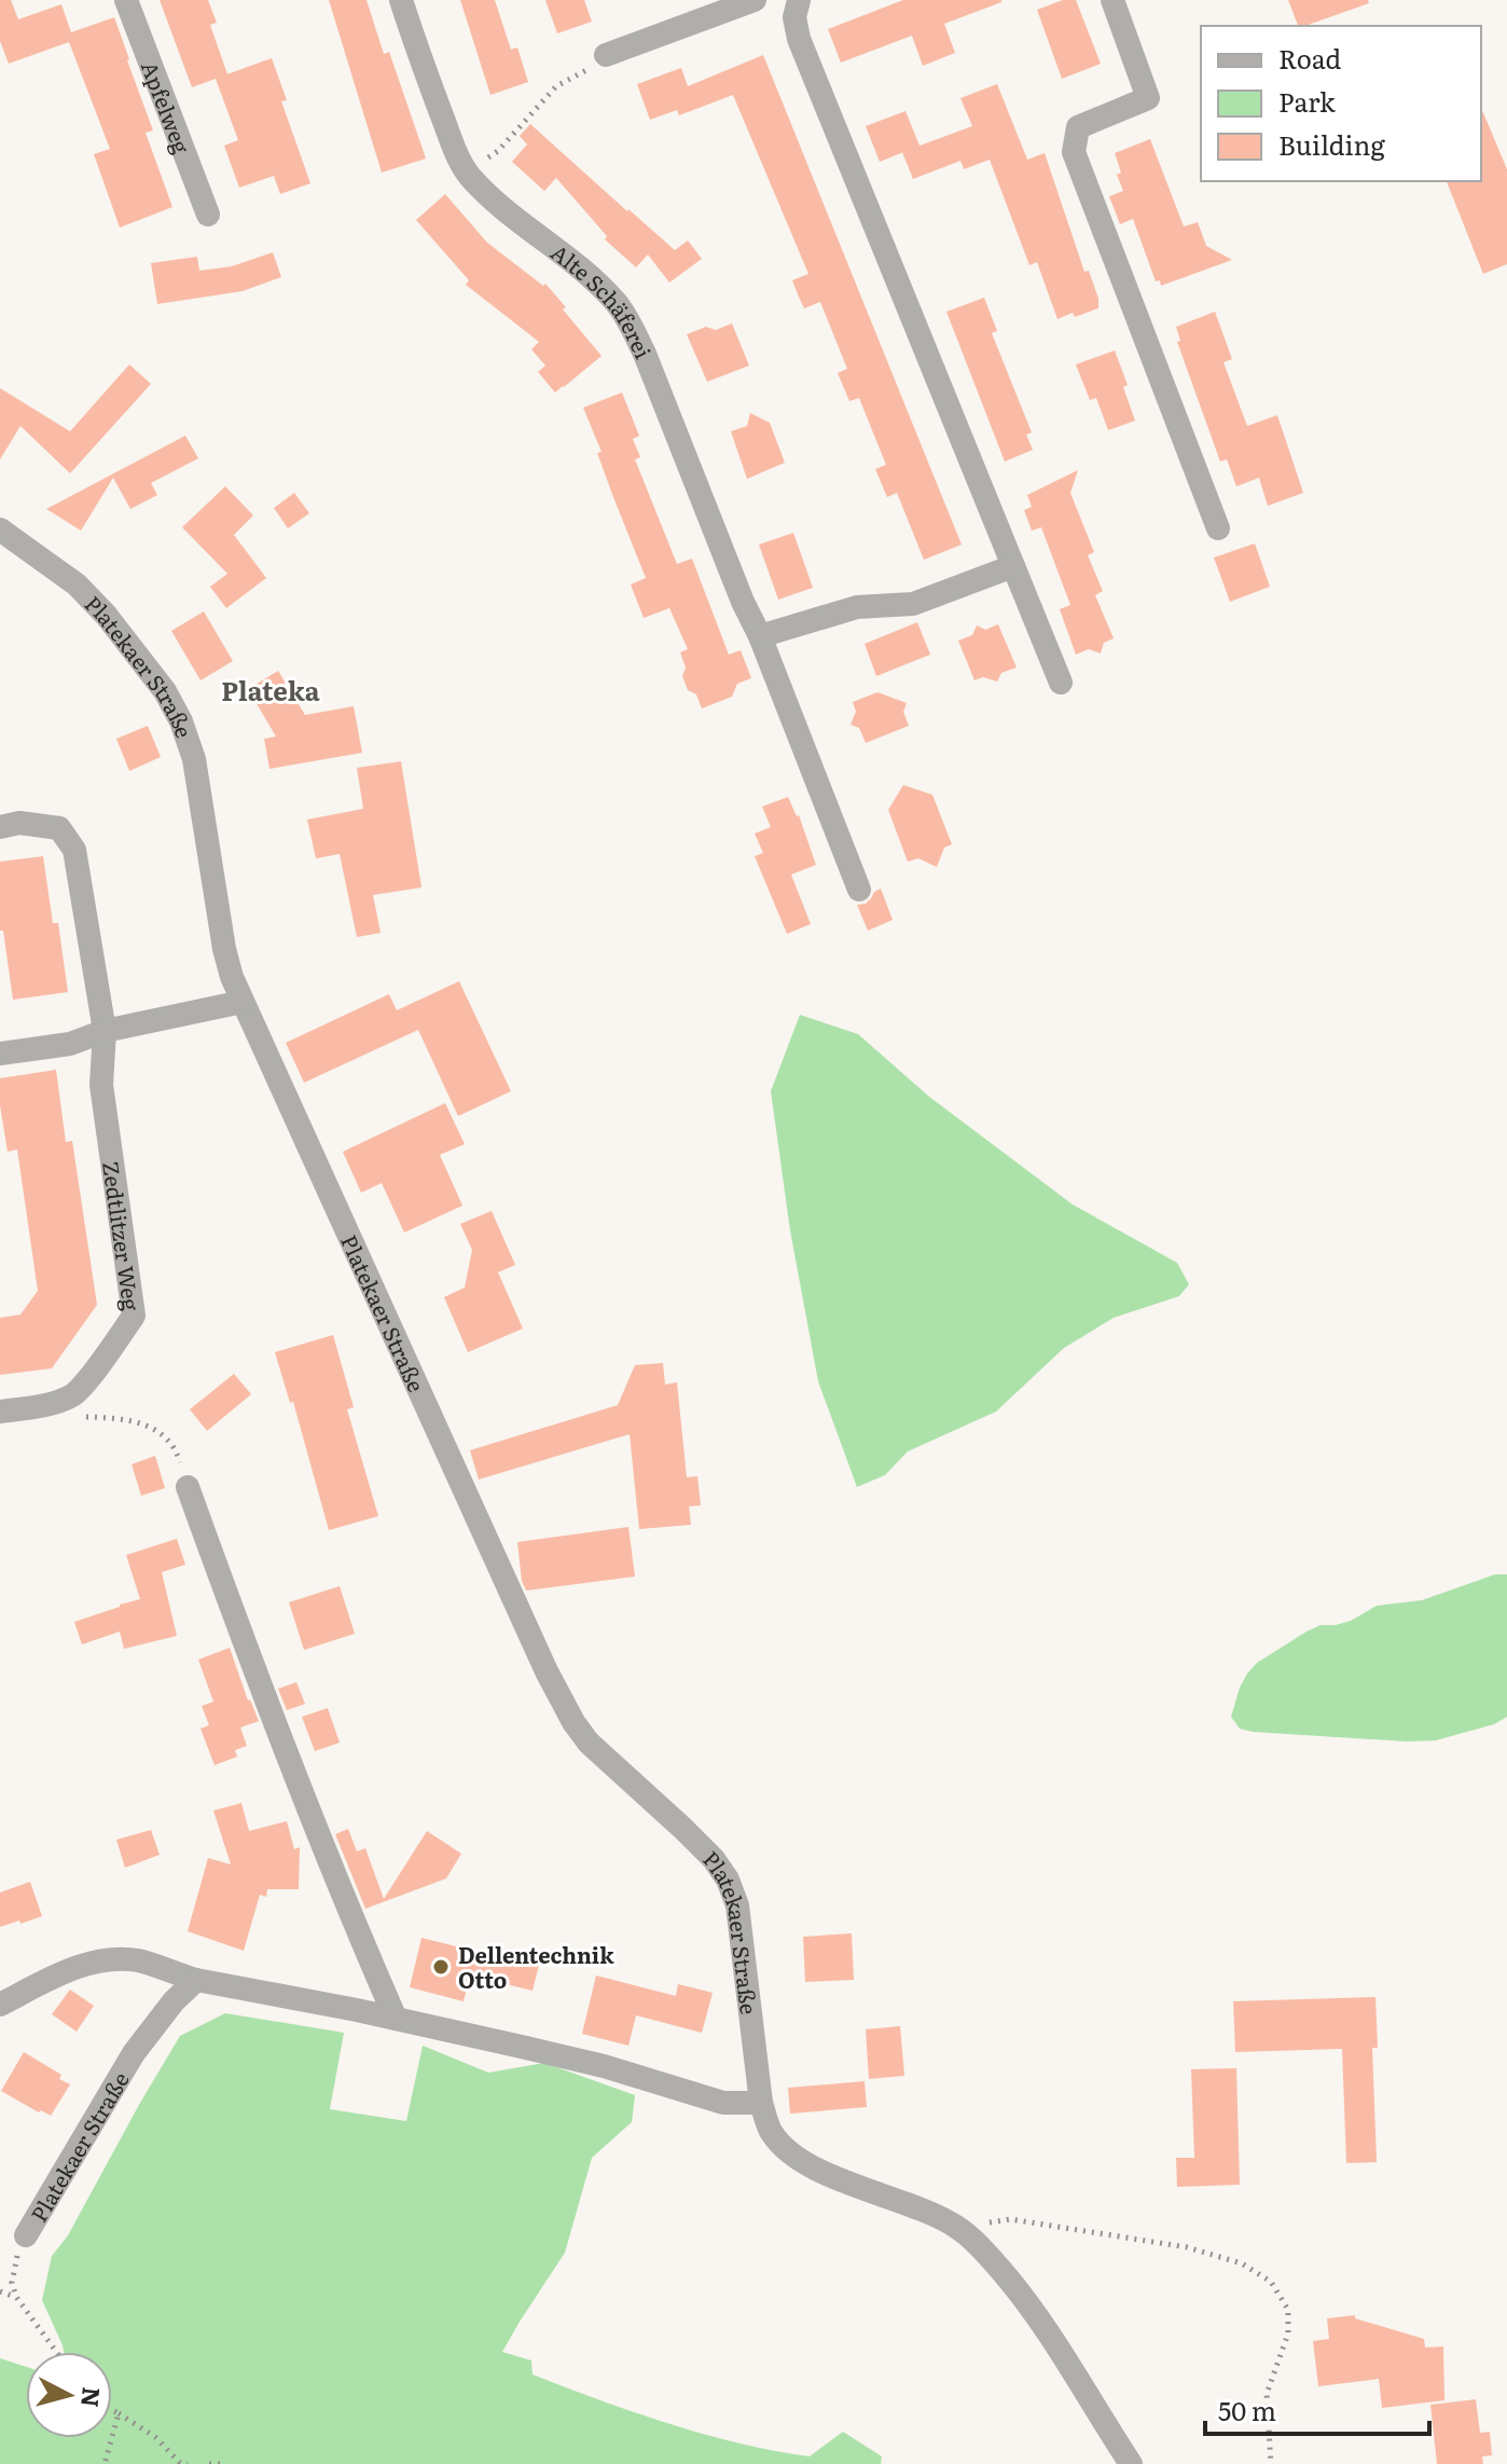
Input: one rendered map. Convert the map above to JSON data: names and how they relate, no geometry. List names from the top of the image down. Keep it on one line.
{"streets":{"street":["Apfelweg","Alte Schäferei","Platekaer Straße","Zedtlitzer Weg"]},"districts":["Plateka"],"places":["Dellentechnik Otto"],"legend":["Road","Park","Building"],"scale_bar":"50 m","north":"right"}
